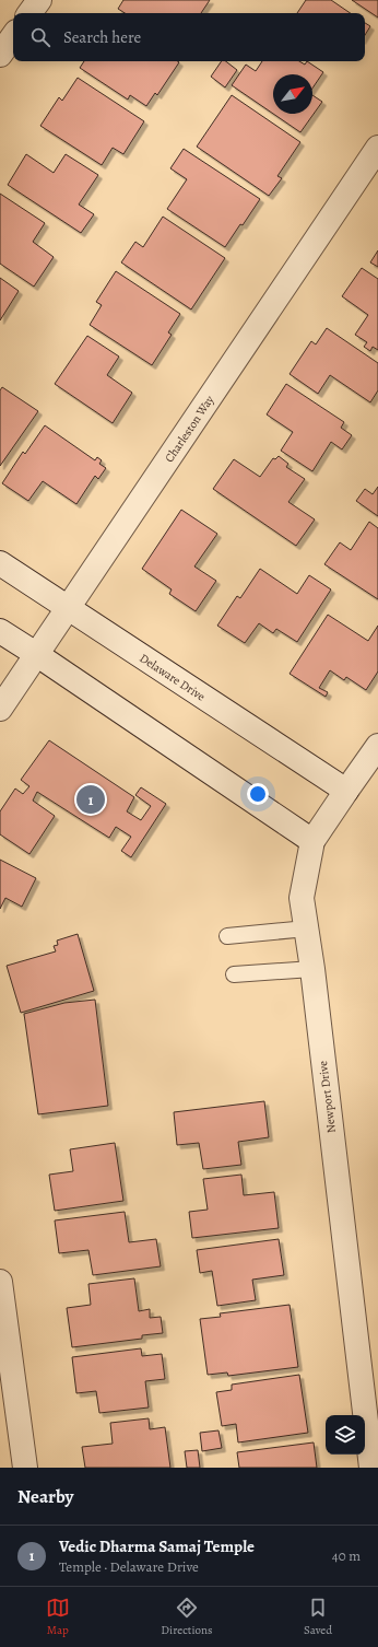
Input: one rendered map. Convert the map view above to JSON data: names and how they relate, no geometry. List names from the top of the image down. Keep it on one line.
{"streets":{"street":["Charleston Way","Delaware Drive","Newport Drive"]},"crossings":[["Charleston Way","Delaware Drive"],["Delaware Drive","Newport Drive"]],"north":"top right","page":{"search":"Search here","pins":"1","heading":"Nearby","list":[{"mark":"1","name":"Vedic Dharma Samaj Temple","note":"Temple · Delaware Drive","value":"40 m"}],"nav":["Map","Directions","Saved"]}}
